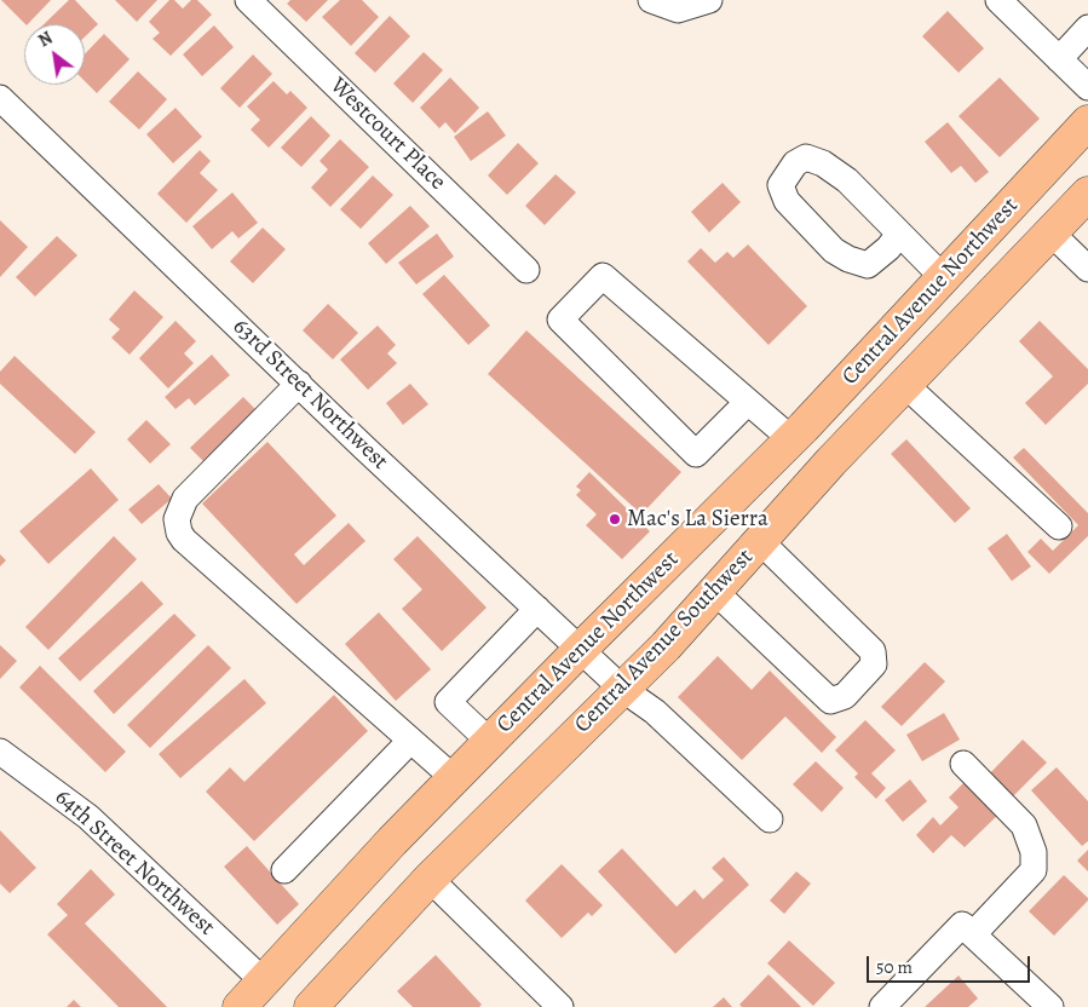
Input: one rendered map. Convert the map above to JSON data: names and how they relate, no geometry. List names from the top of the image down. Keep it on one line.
{"streets":{"main road":["Central Avenue Northwest","Central Avenue Southwest"],"street":["Westcourt Place","63rd Street Northwest","64th Street Northwest"]},"crossings":[["Central Avenue Northwest","63rd Street Northwest"],["Central Avenue Northwest","64th Street Northwest"],["63rd Street Northwest","Central Avenue Southwest"]],"places":["Mac's La Sierra"],"scale_bar":"50 m","north":"top left"}
